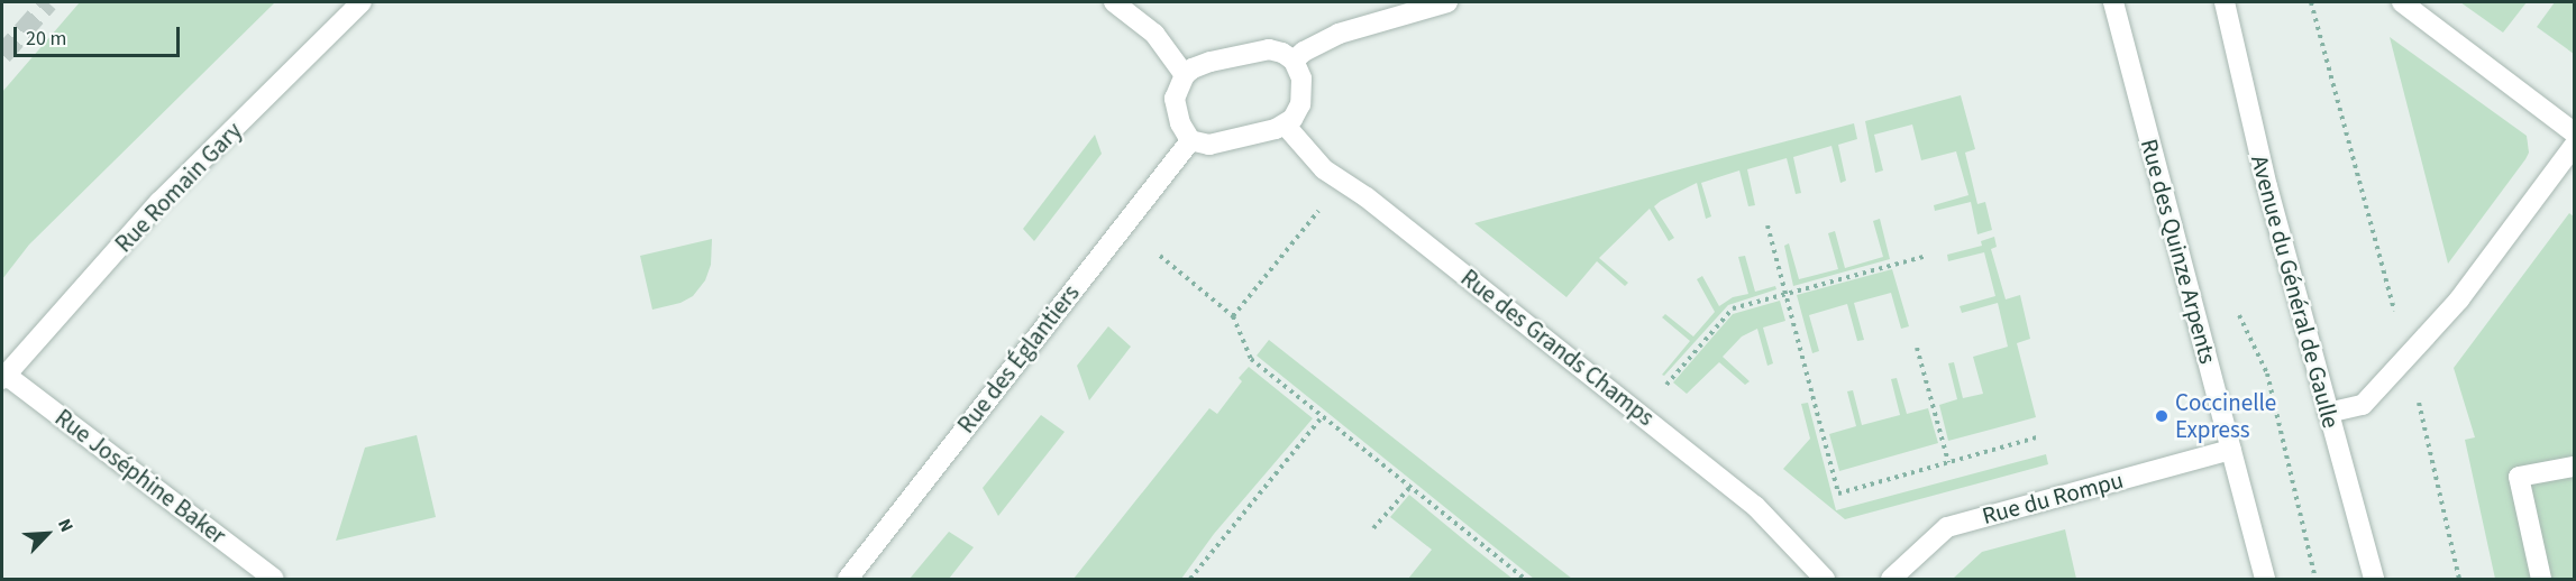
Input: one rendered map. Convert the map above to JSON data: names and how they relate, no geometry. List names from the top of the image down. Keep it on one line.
{"streets":{"street":["Rue Romain Gary","Rue des Quinze Arpents","Avenue du Général de Gaulle","Rue des Grands Champs","Rue des Églantiers","Rue Joséphine Baker","Rue du Rompu"]},"crossings":[["Rue Romain Gary","Rue Joséphine Baker"],["Rue des Quinze Arpents","Rue du Rompu"],["Rue des Grands Champs","Rue des Églantiers"]],"places":["Coccinelle Express"],"scale_bar":"20 m","north":"top right"}
